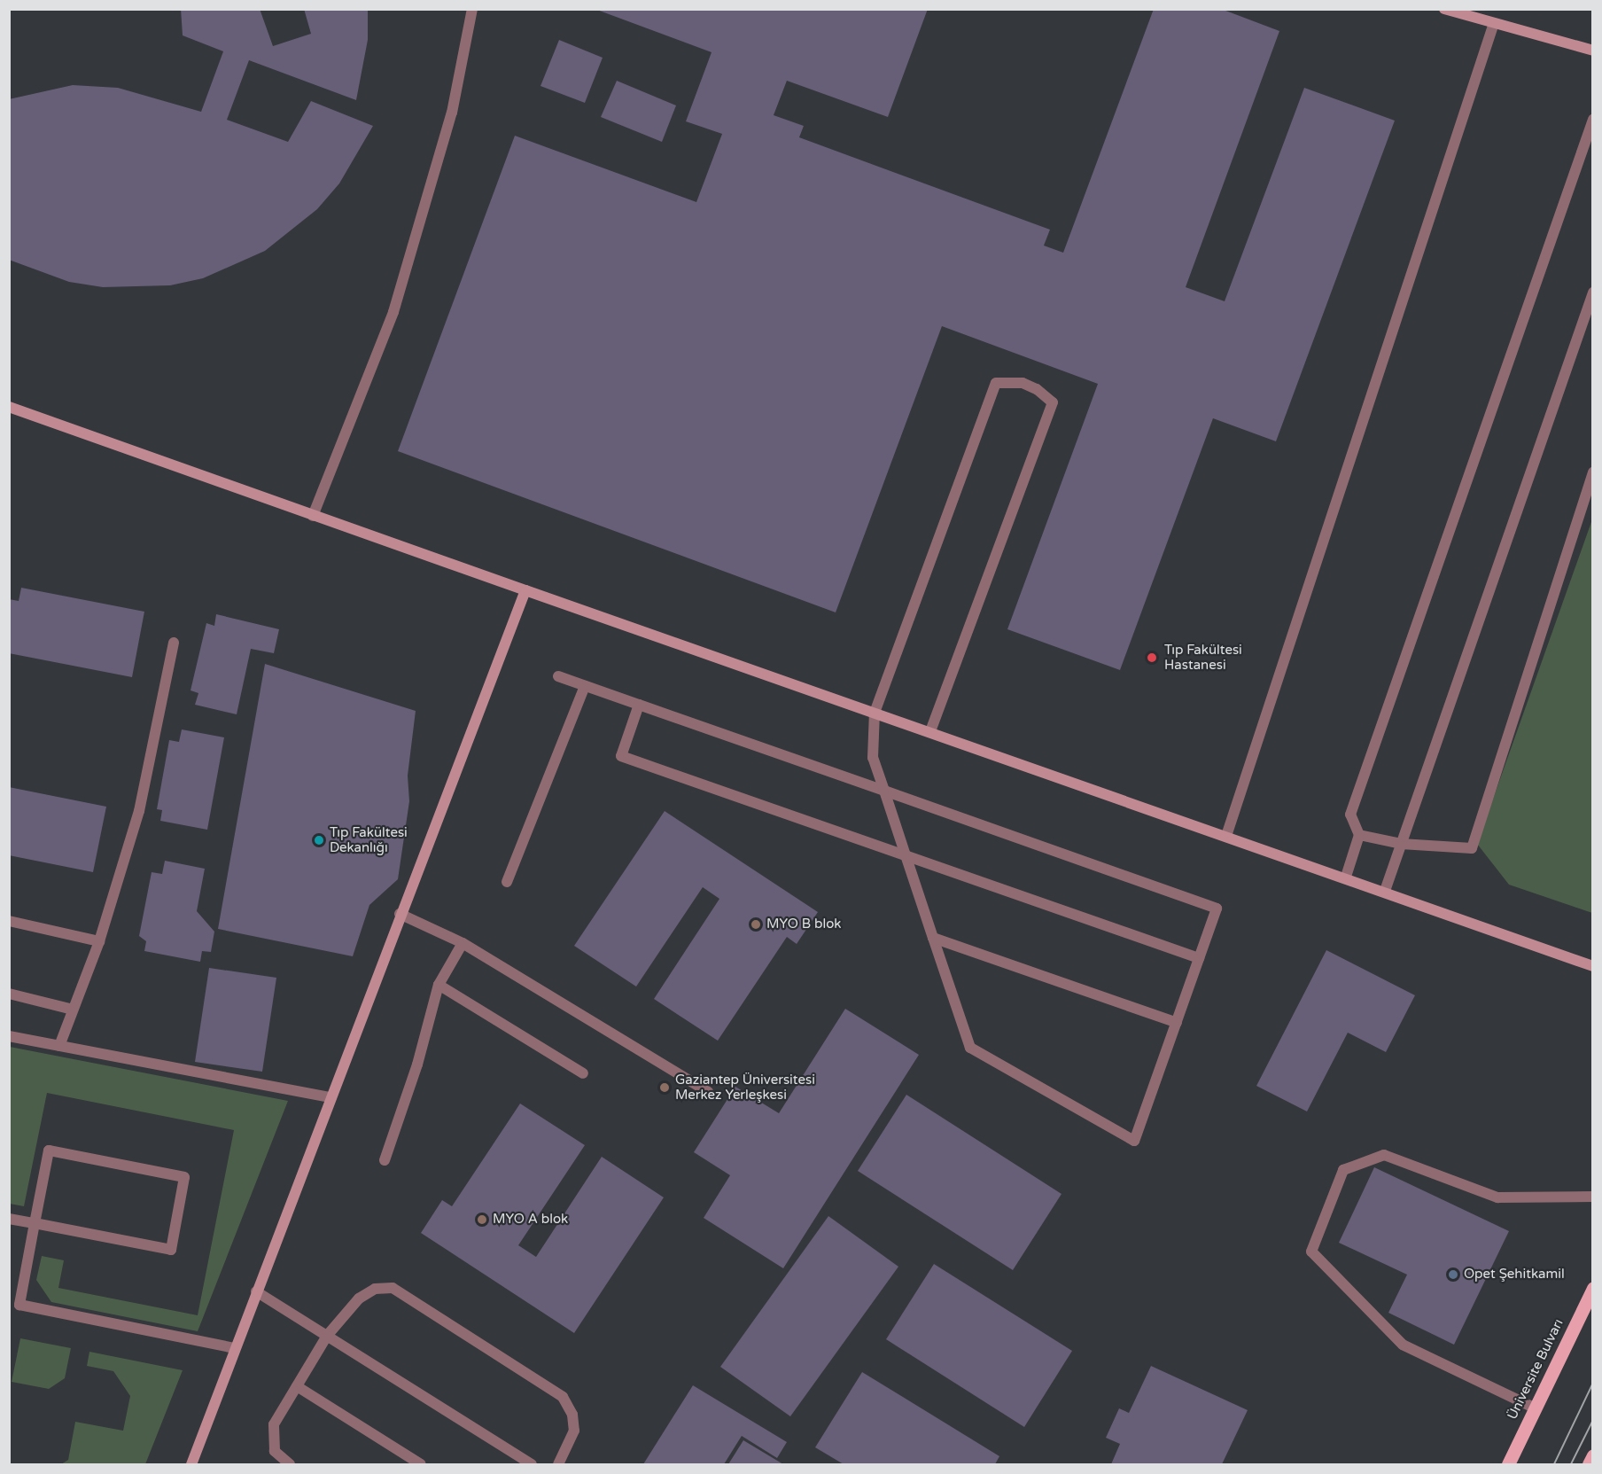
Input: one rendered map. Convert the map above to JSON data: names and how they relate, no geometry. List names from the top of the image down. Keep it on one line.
{"streets":{"main road":["Üniversite Bulvarı"]},"places":["Tıp Fakültesi Hastanesi","Tıp Fakültesi Dekanlığı","MYO B blok","Gaziantep Üniversitesi Merkez Yerleşkesi","MYO A blok","Opet Şehitkamil"]}
